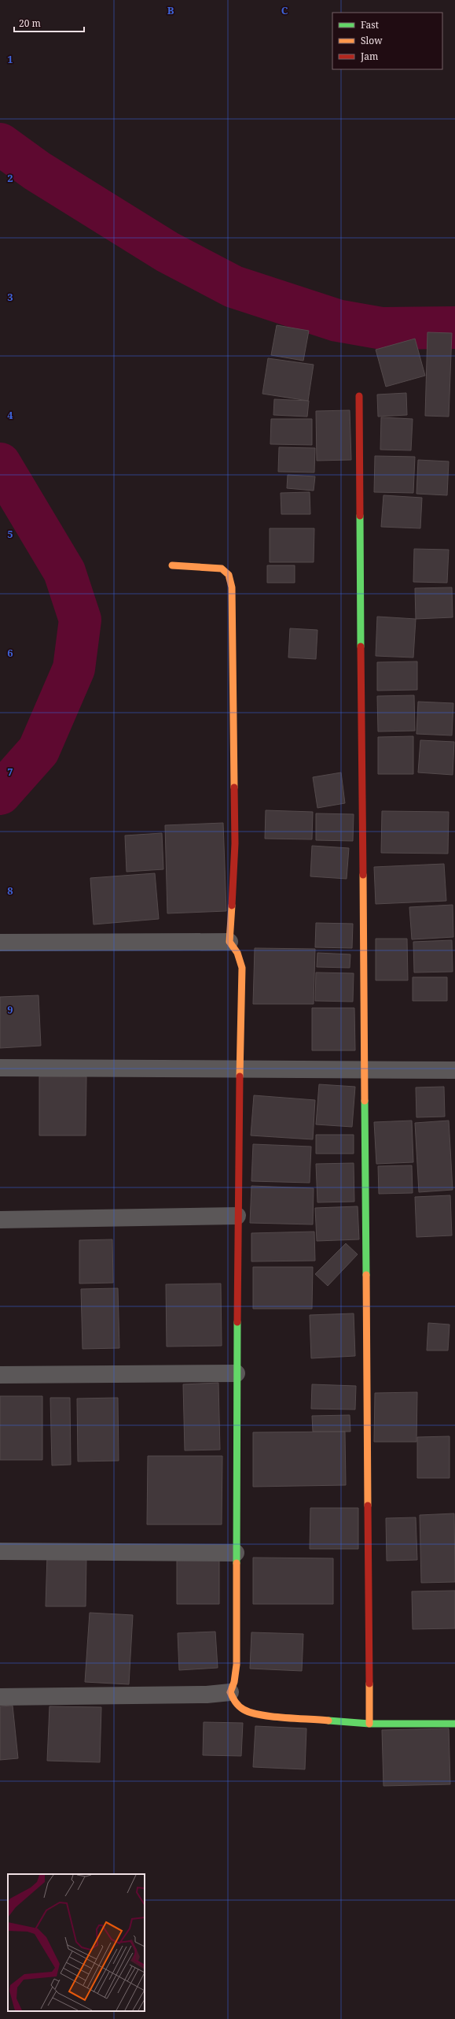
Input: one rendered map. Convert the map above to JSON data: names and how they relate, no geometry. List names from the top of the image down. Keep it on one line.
{"legend":["Fast","Slow","Jam"],"scale_bar":"20 m","grid":{"columns":["B","C"],"rows":["1","2","3","4","5","6","7","8","9"]}}
